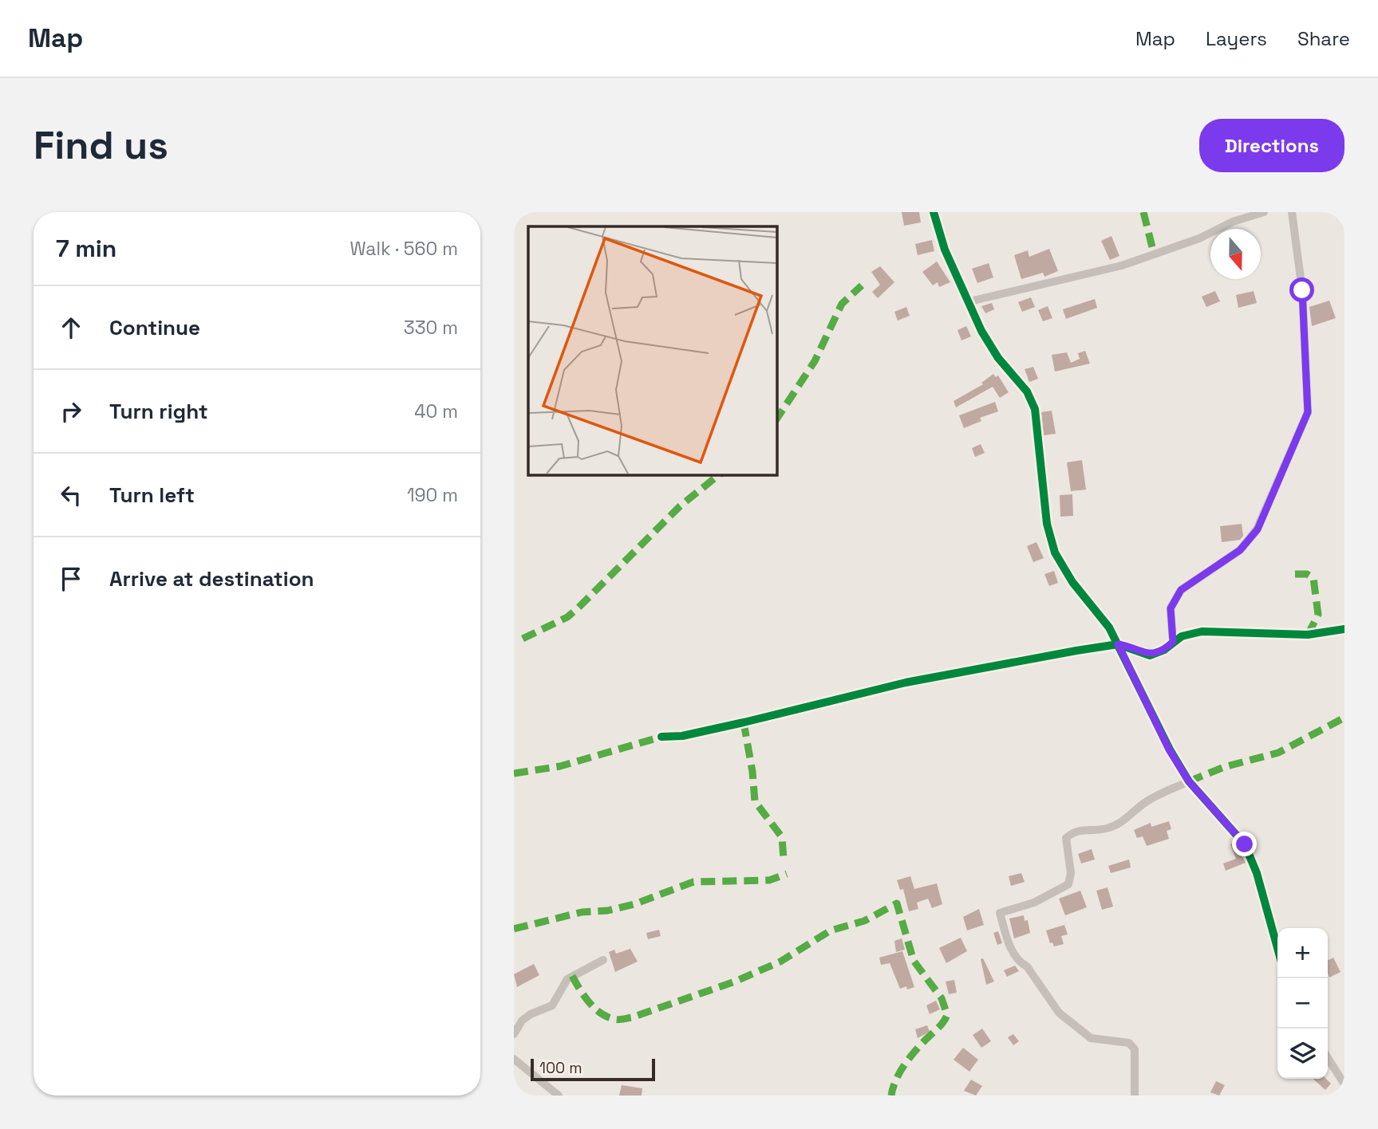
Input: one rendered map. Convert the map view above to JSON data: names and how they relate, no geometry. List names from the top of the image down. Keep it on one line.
{"scale_bar":"100 m","north":"bottom","page":{"header":"Map","nav":["Map","Layers","Share"],"buttons":"Directions","title":"Find us","heading":["7 min","Walk · 560 m"],"list":[["Continue","330 m"],["Turn right","40 m"],["Turn left","190 m"],"Arrive at destination"],"map_buttons":["+","−"],"scale":"100 m"}}
